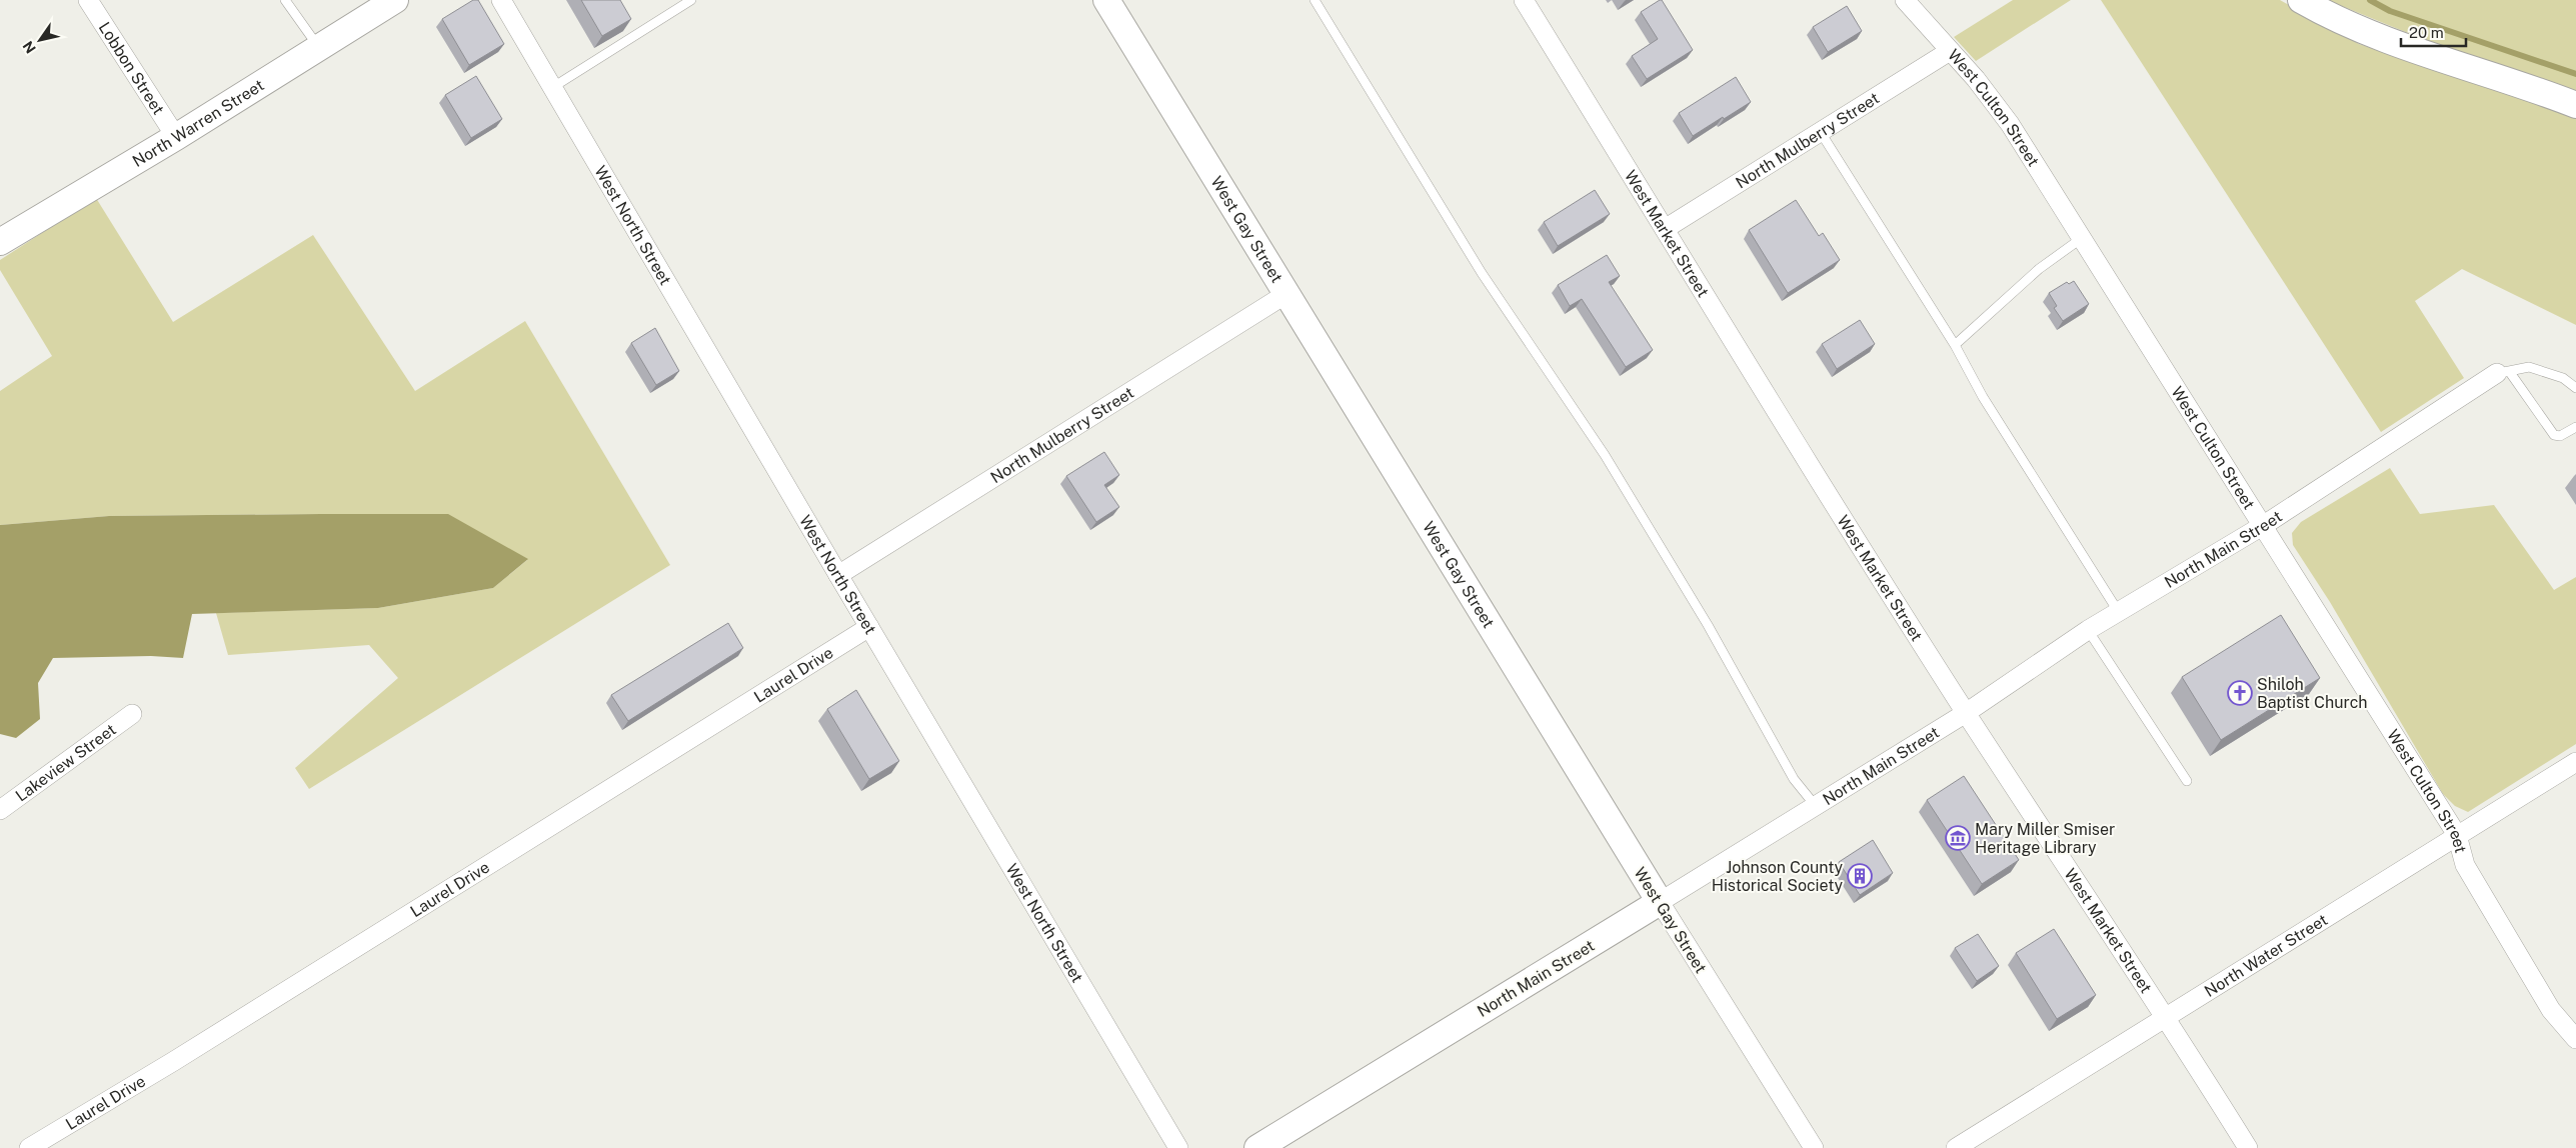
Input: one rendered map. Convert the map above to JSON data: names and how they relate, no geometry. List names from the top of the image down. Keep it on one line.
{"streets":{"street":["Lobbon Street","West Culton Street","North Warren Street","North Mulberry Street","West North Street","West Gay Street","West Market Street","North Main Street","Laurel Drive","Lakeview Street","North Water Street"]},"crossings":[["Lobbon Street","North Warren Street"],["West Culton Street","North Mulberry Street"],["West Culton Street","North Main Street"],["West Culton Street","North Water Street"],["North Mulberry Street","West North Street"],["North Mulberry Street","West Gay Street"],["North Mulberry Street","West Market Street"],["West North Street","Laurel Drive"],["West Gay Street","North Main Street"],["West Market Street","North Main Street"],["West Market Street","North Water Street"]],"places":{"church":["Shiloh Baptist Church"],"museum":["Mary Miller Smiser Heritage Library"],"building":["Johnson County Historical Society"]},"scale_bar":"20 m","north":"bottom left"}
